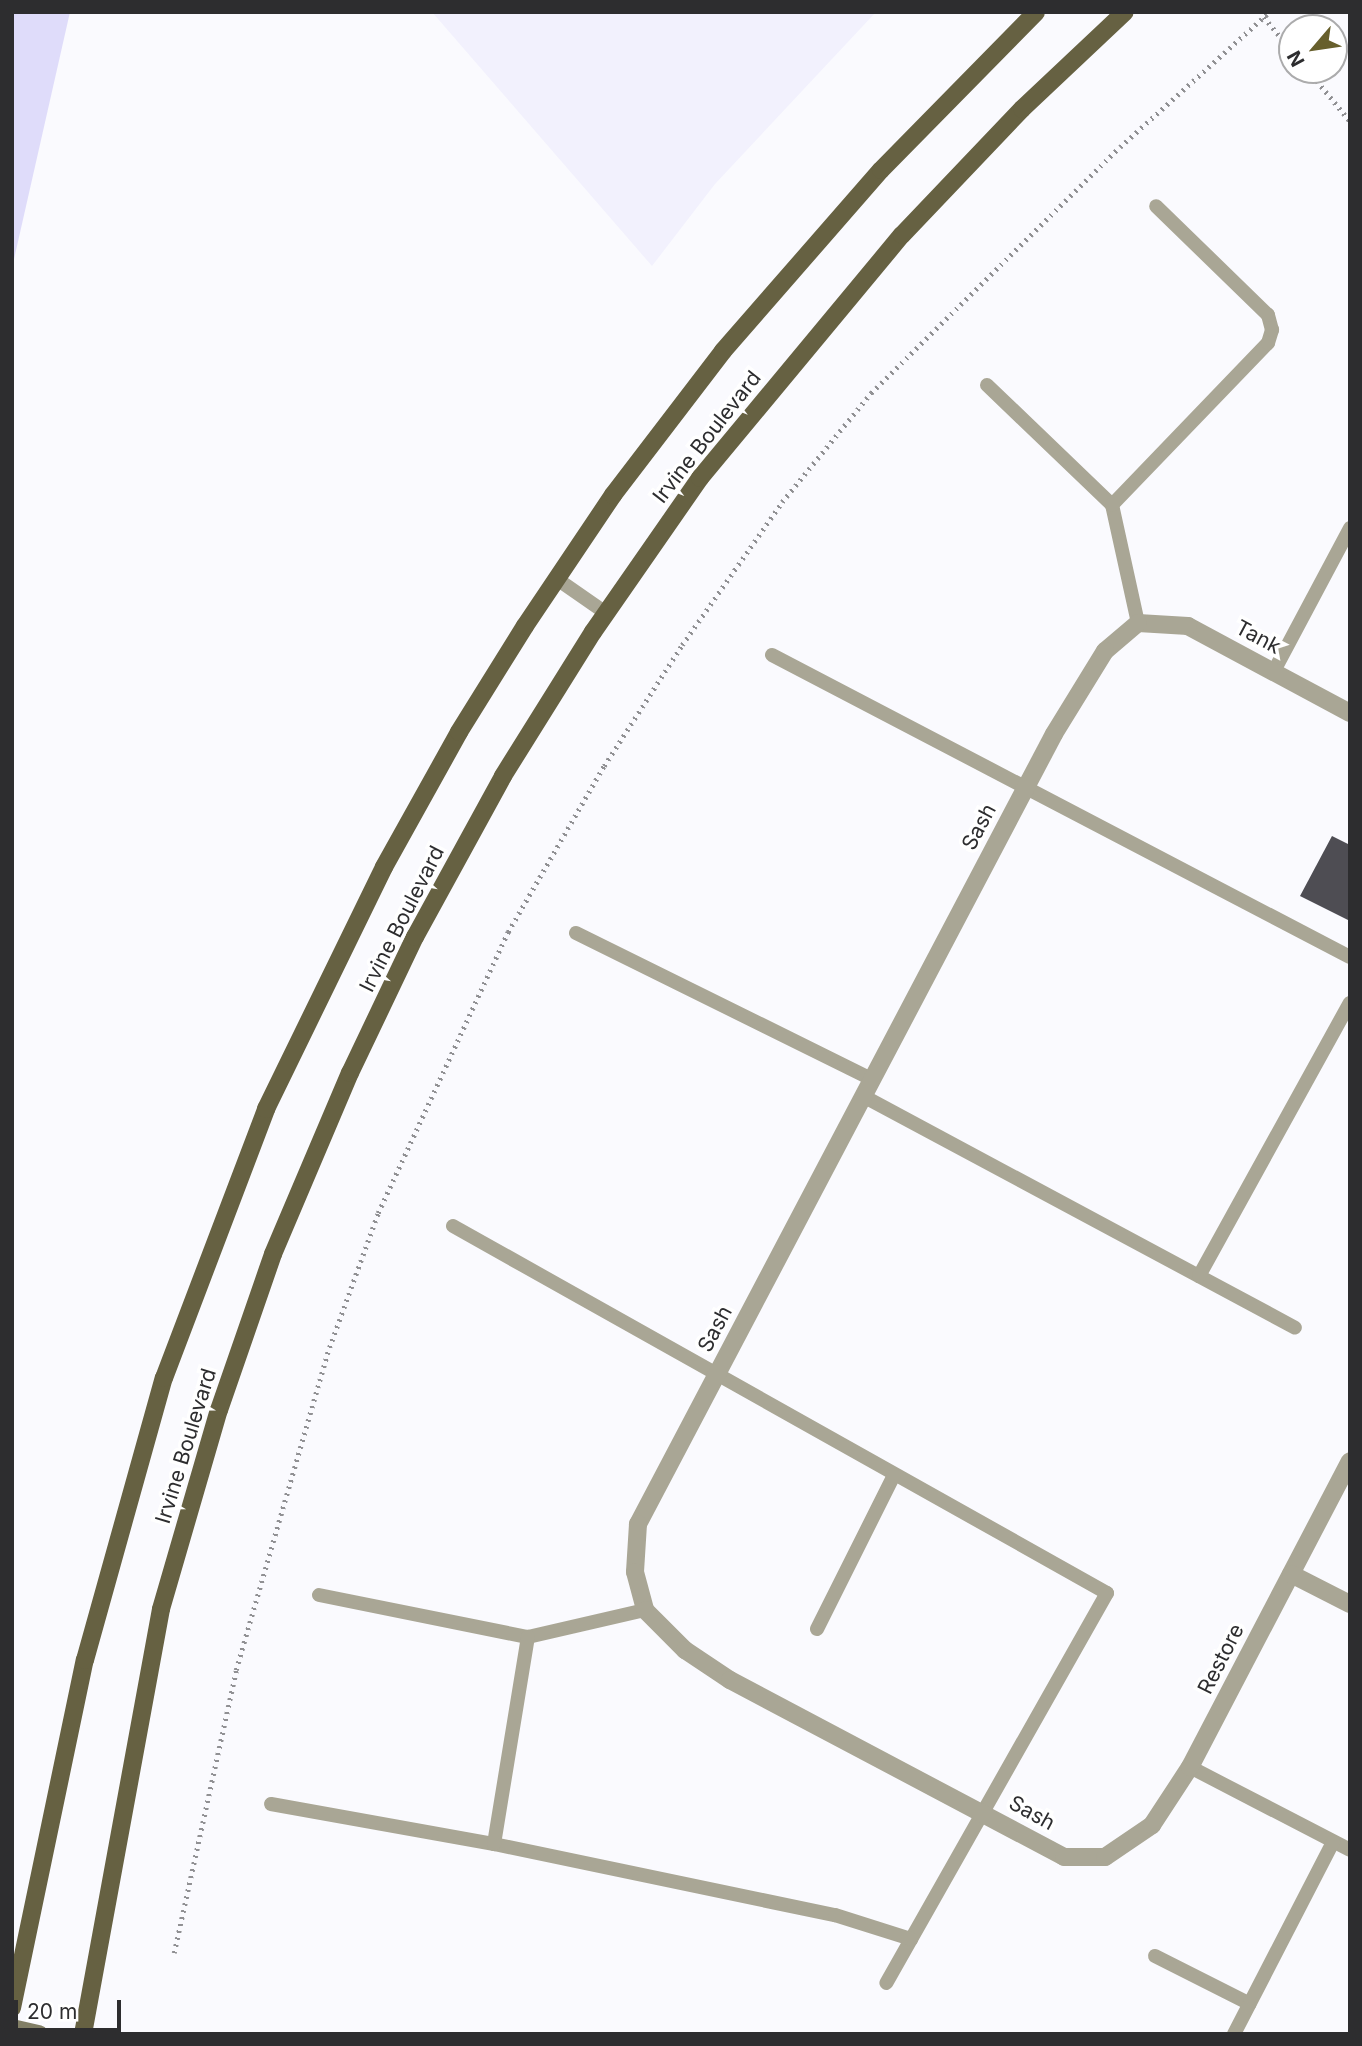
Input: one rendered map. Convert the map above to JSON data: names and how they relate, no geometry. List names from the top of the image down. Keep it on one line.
{"streets":{"main road":["Irvine Boulevard"],"street":["Tank","Sash","Restore"]},"crossings":[["Tank","Sash"],["Sash","Restore"]],"scale_bar":"20 m","north":"bottom left"}
